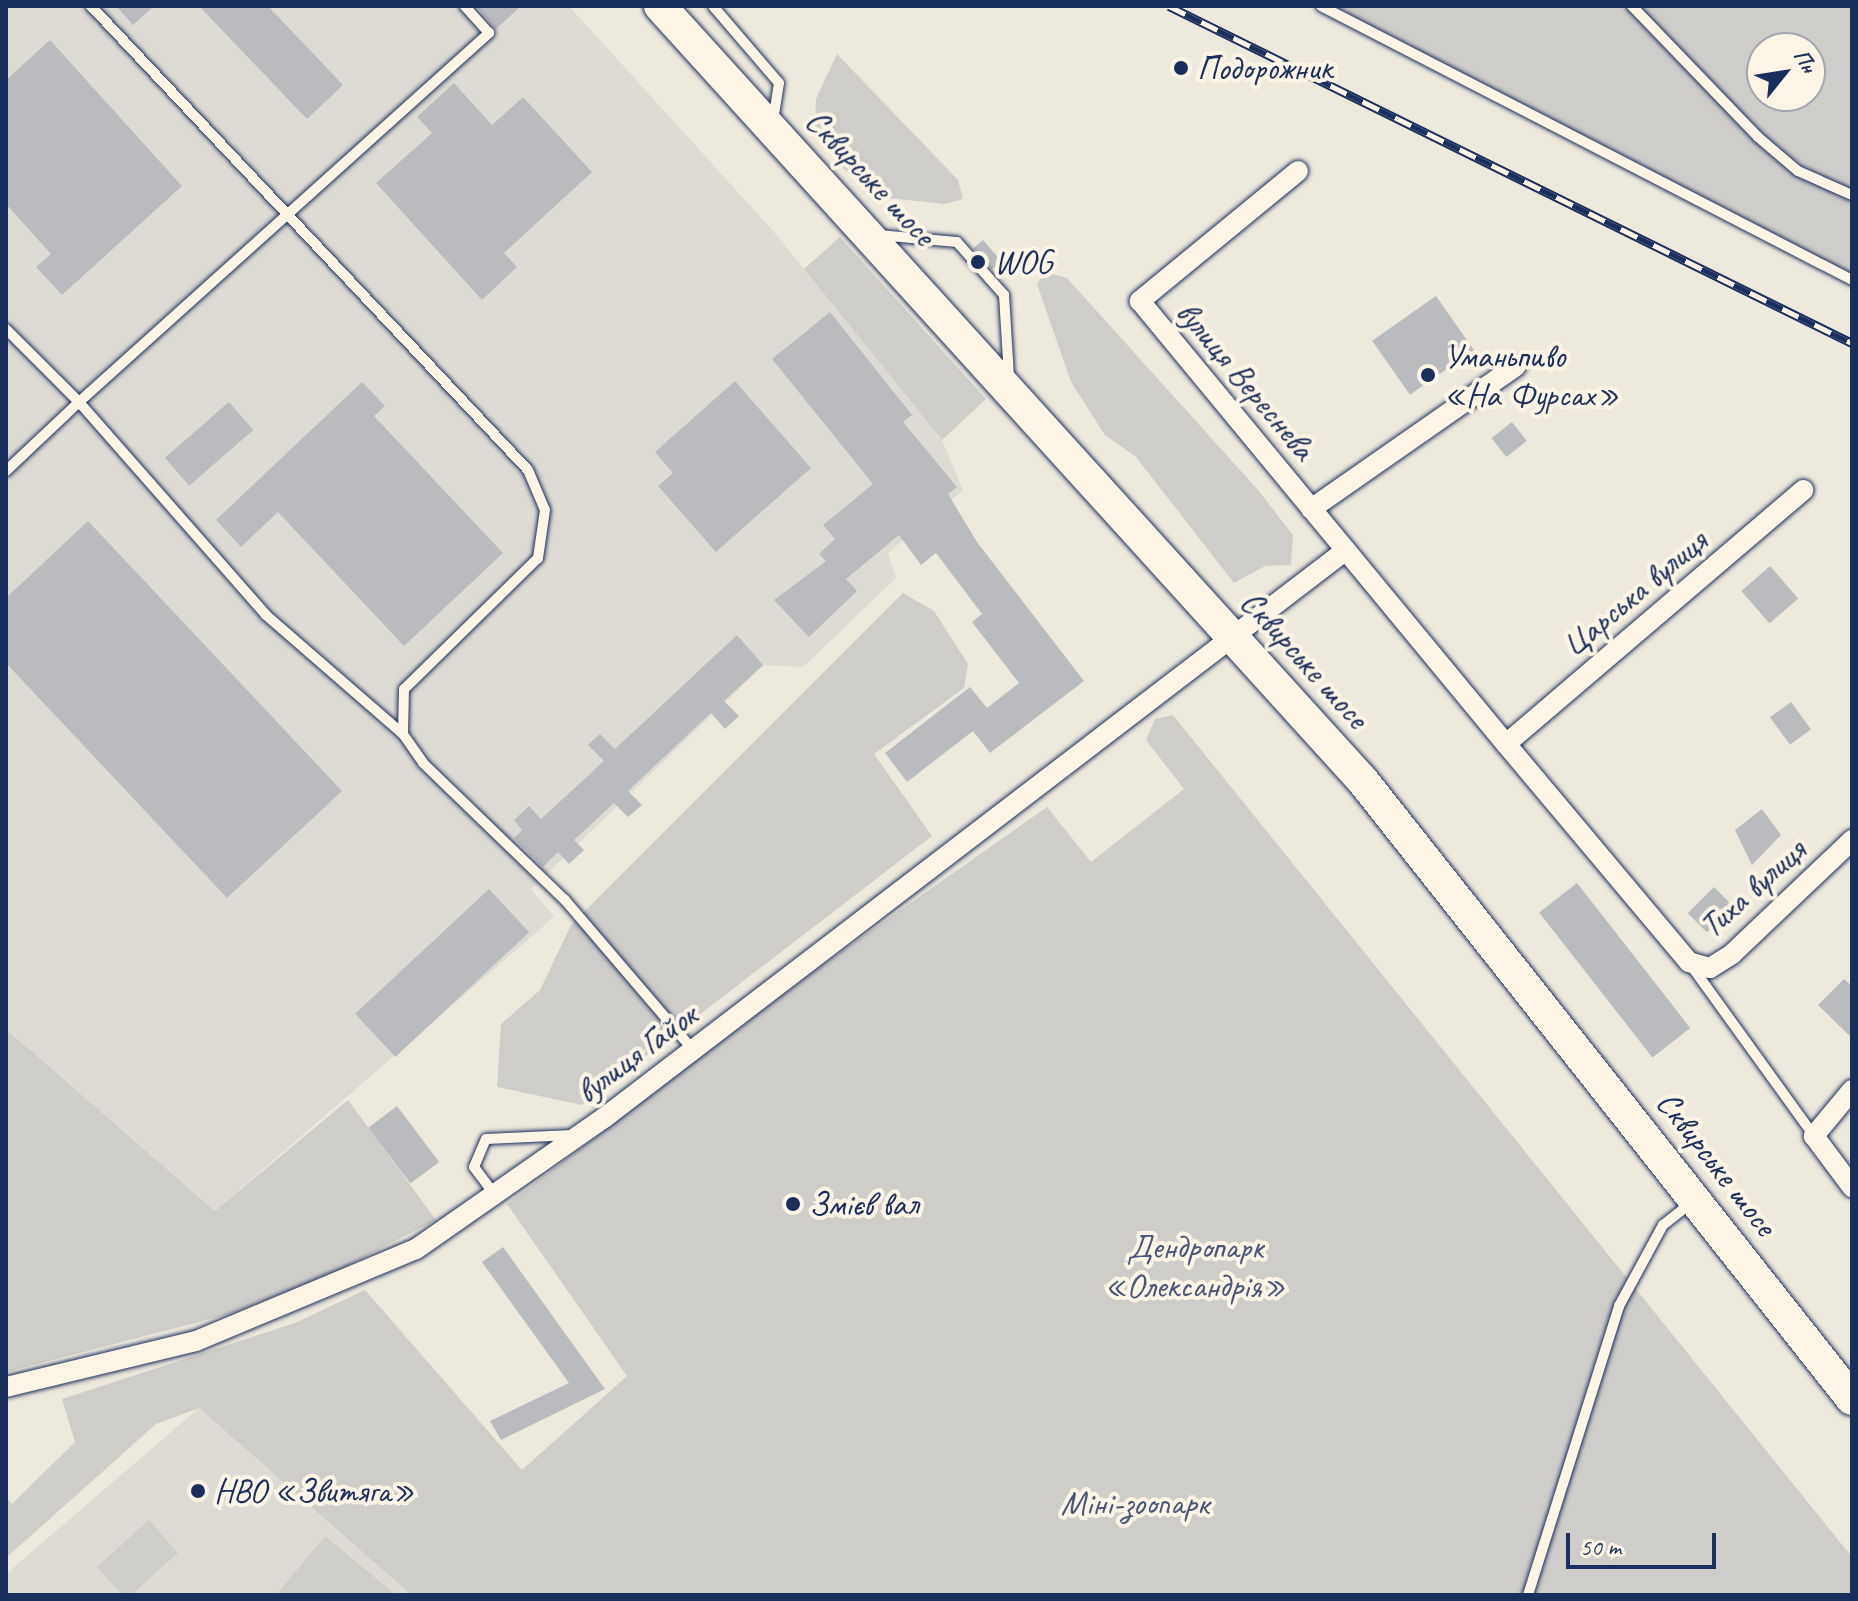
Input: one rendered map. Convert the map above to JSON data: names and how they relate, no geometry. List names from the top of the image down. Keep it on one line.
{"streets":{"main road":["Сквирське шосе"],"street":["вулиця Вереснева","Царська вулиця","Тиха вулиця","вулиця Гайок"]},"crossings":[["Сквирське шосе","вулиця Гайок"]],"parks":["Дендропарк «Олександрія»","Міні-зоопарк"],"places":["Подорожник","WOG","Уманьпиво «На Фурсах»","Змієв вал","НВО «Звитяга»"],"scale_bar":"50 m","north":"top right"}
